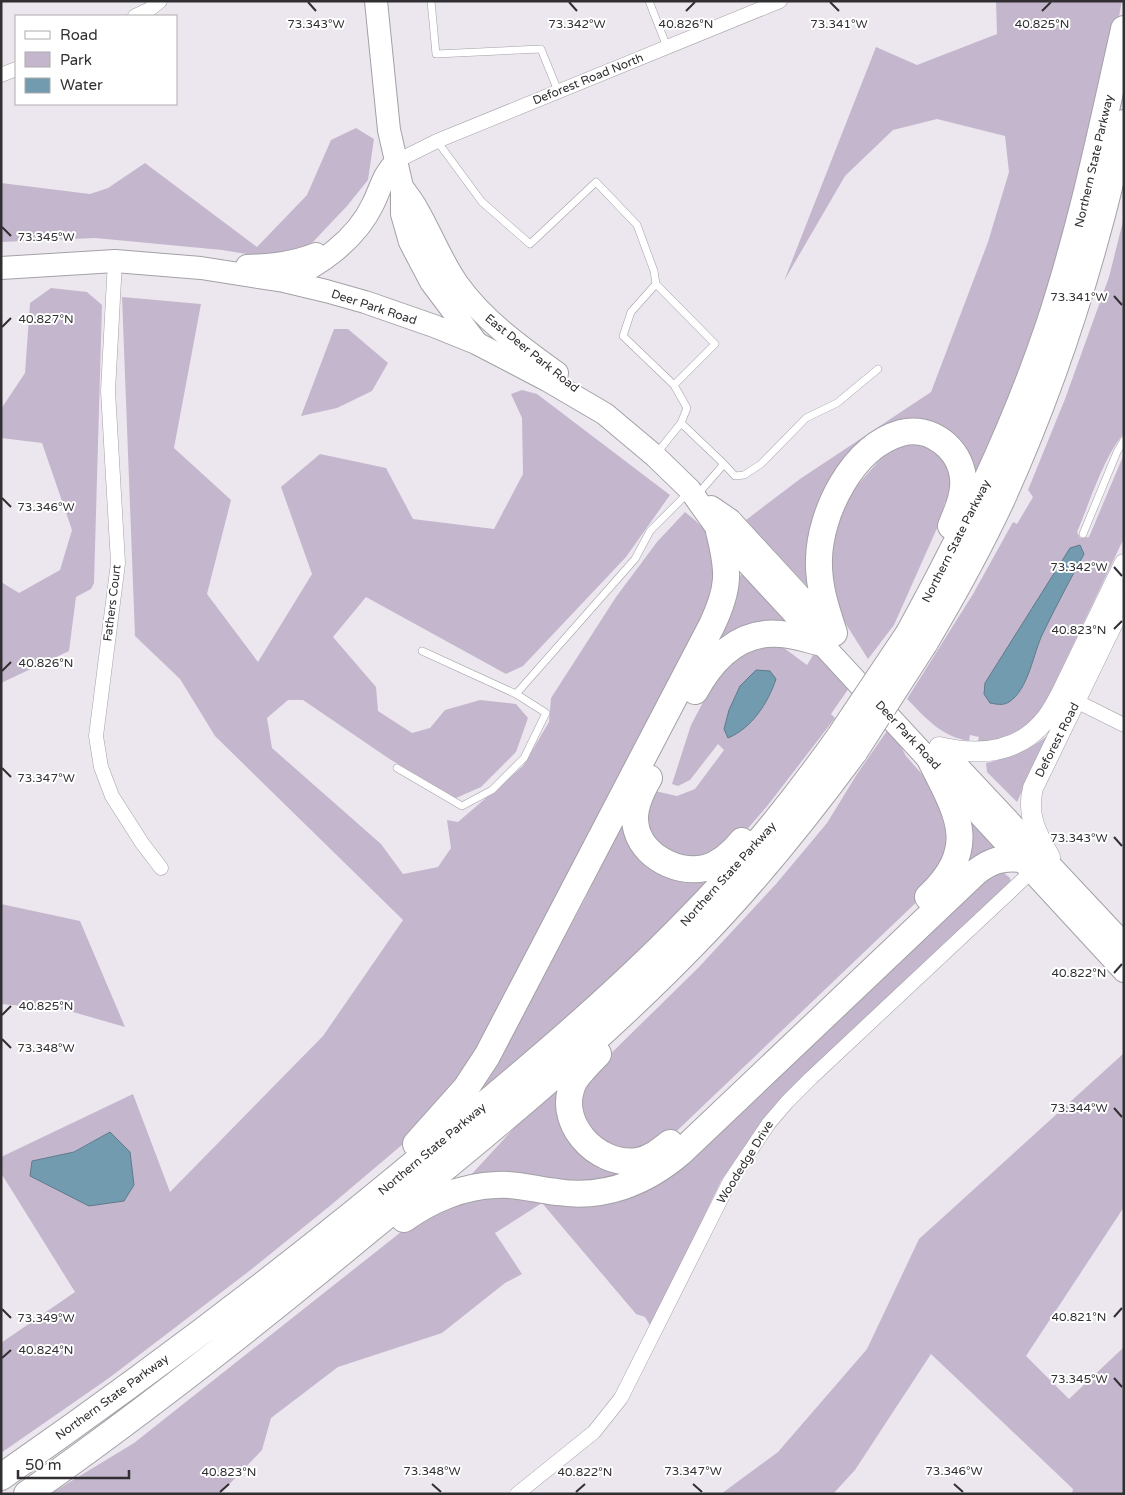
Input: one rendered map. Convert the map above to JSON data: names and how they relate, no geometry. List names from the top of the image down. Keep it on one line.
{"streets":{"highway":["Northern State Parkway"],"main road":["Deer Park Road","East Deer Park Road"],"street":["Deforest Road North","Fathers Court","Deforest Road","Woodedge Drive"]},"crossings":[["Deforest Road North","East Deer Park Road"],["Deer Park Road","East Deer Park Road"],["Deer Park Road","Fathers Court"],["Deer Park Road","Deforest Road"],["Deer Park Road","Woodedge Drive"]],"legend":["Road","Park","Water"],"scale_bar":"50 m","coordinates":["40.826°N","40.825°N","73.343°W","73.342°W","73.341°W","73.345°W","40.827°N","73.346°W","40.823°N","73.347°W","40.822°N","73.348°W","73.344°W","40.821°N","73.349°W","40.824°N"]}
